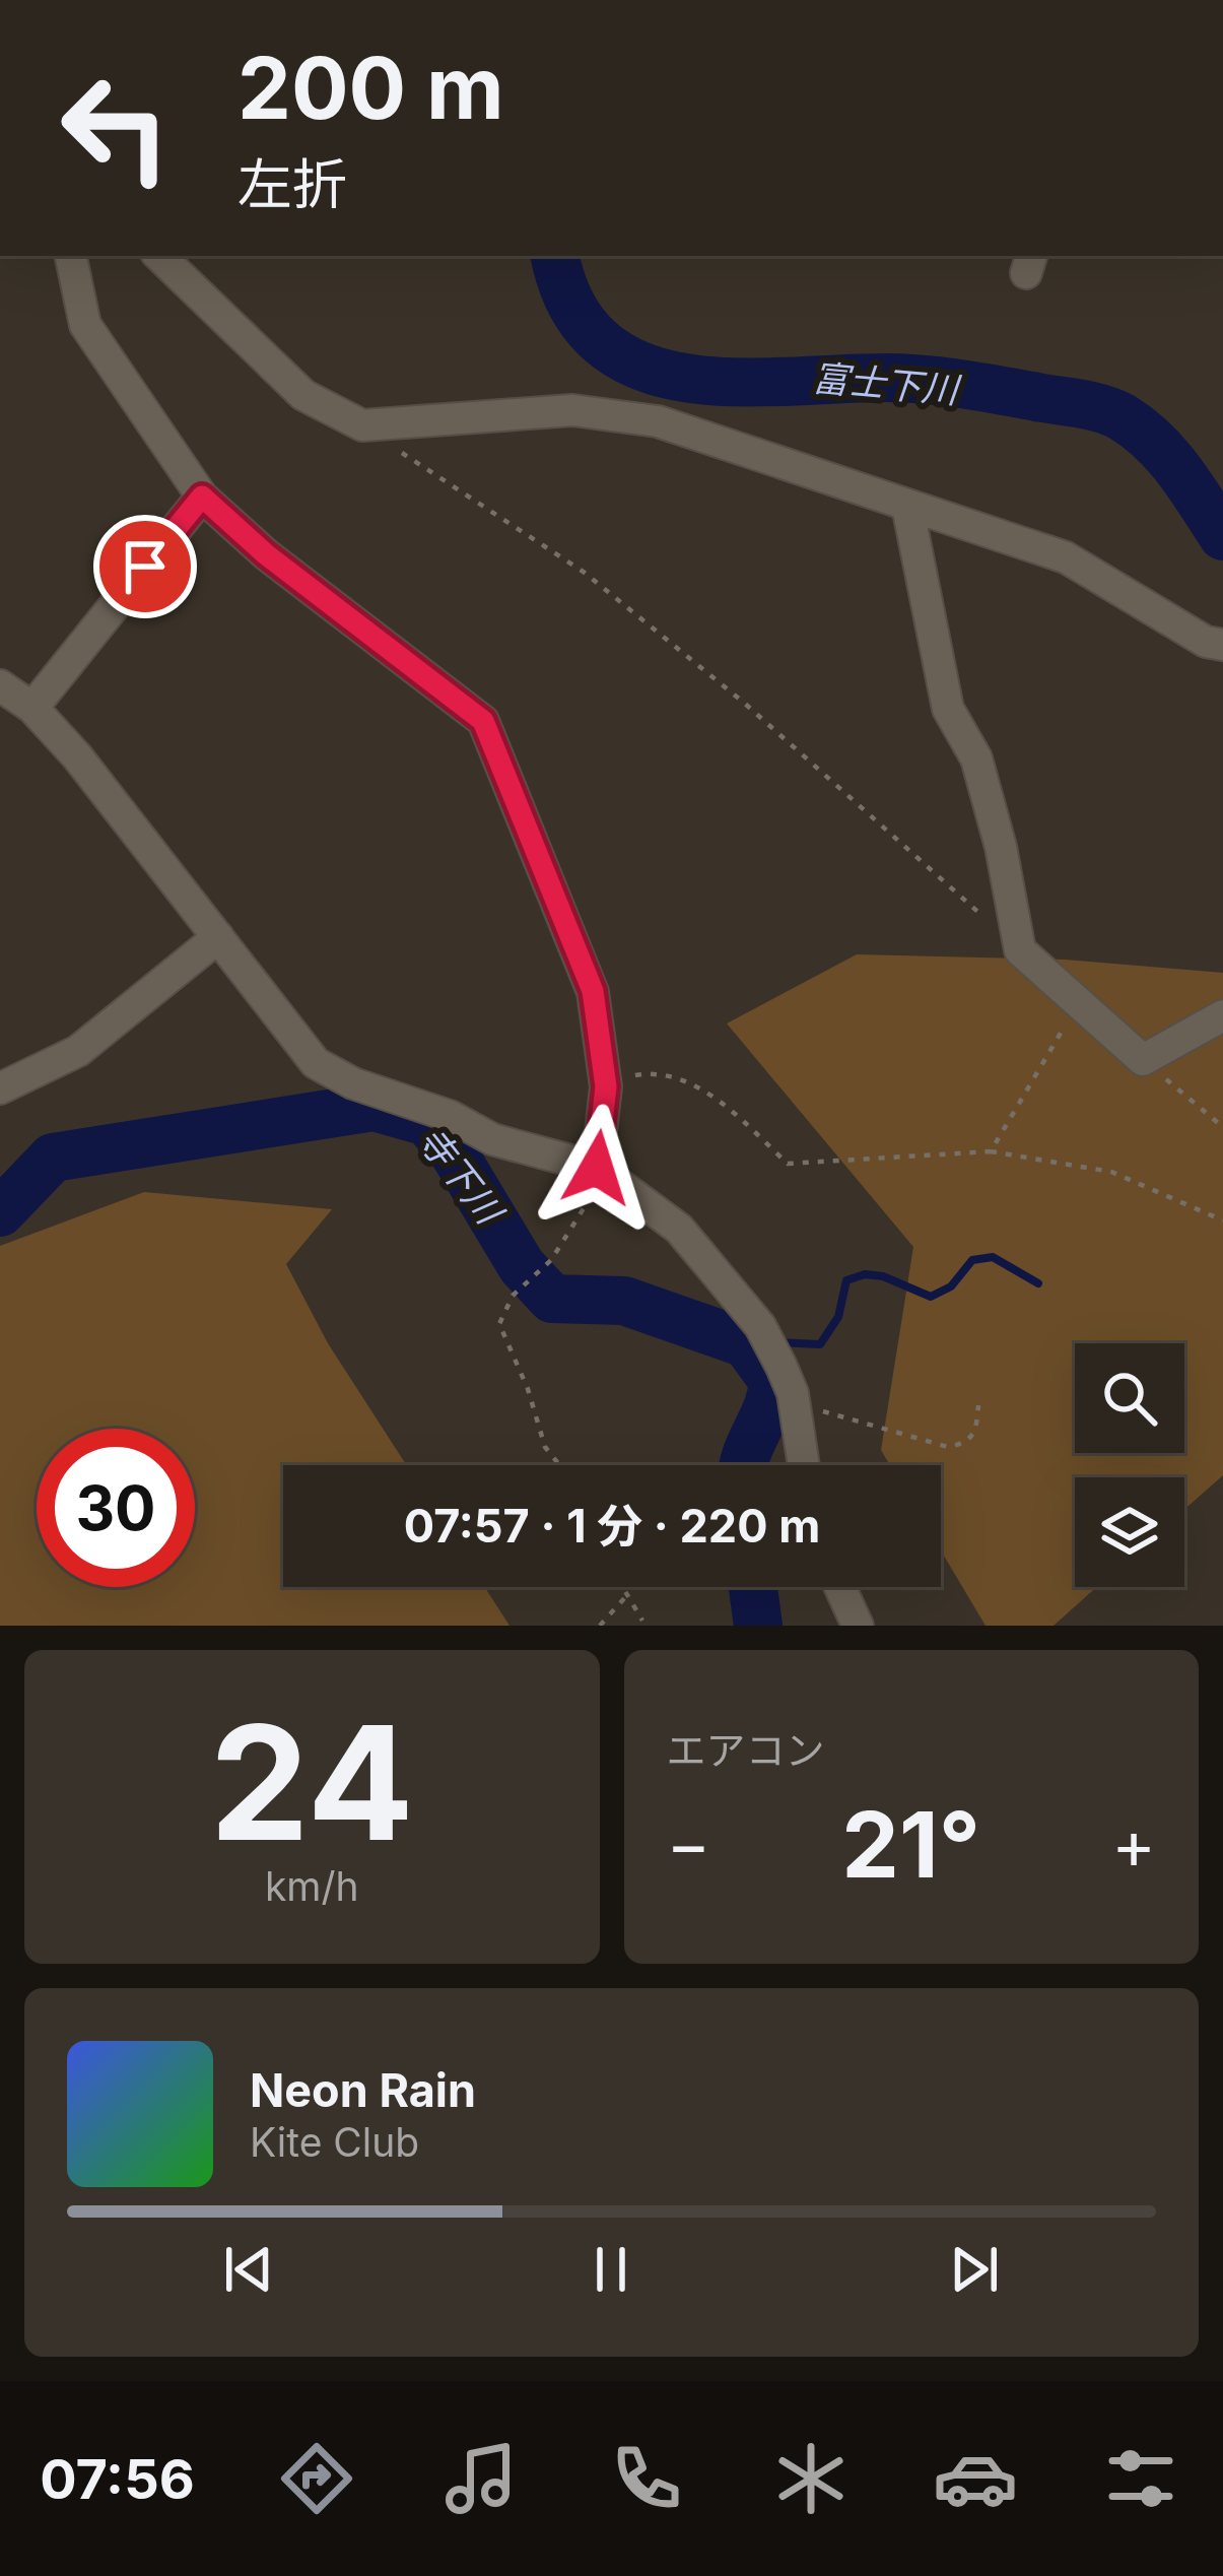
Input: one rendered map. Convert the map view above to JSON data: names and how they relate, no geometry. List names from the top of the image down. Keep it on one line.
{"water":["富士下川","寺下川"],"page":{"turn":["200 m","左折"],"limit":"30","trip":"07:57 · 1 分 · 220 m","tile":[["24","km/h"],"エアコン"],"heat":["−","21°","+"],"song":["Neon Rain","Kite Club"],"tabs":"07:56"}}
